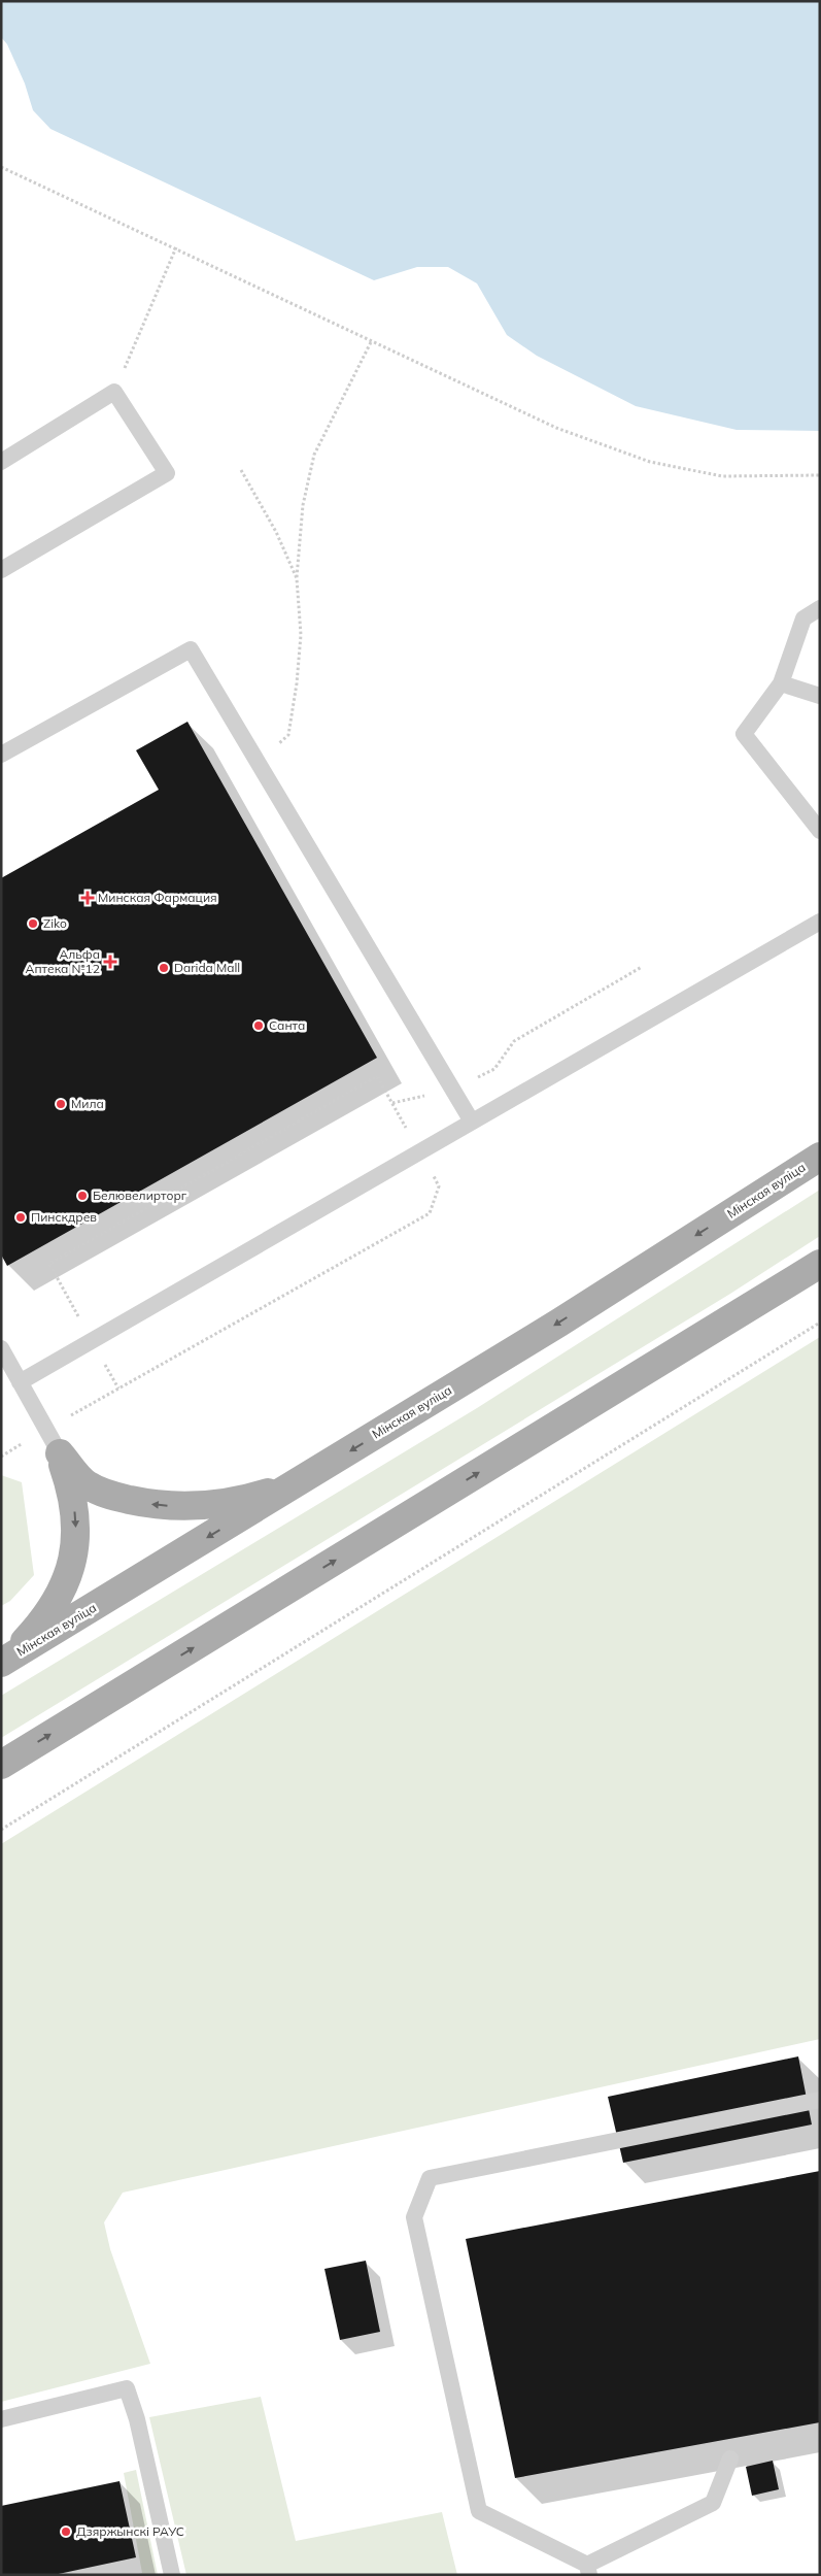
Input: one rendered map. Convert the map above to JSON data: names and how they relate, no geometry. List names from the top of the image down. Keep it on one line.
{"streets":{"main road":["Мінская вуліца"]},"places":{"health":["Минская Фармация","Альфа Аптека №12"],"other":["Ziko","Darida Mall","Санта","Мила","Белювелирторг","Пинскдрев","Дзяржынскі РАУС"]}}
